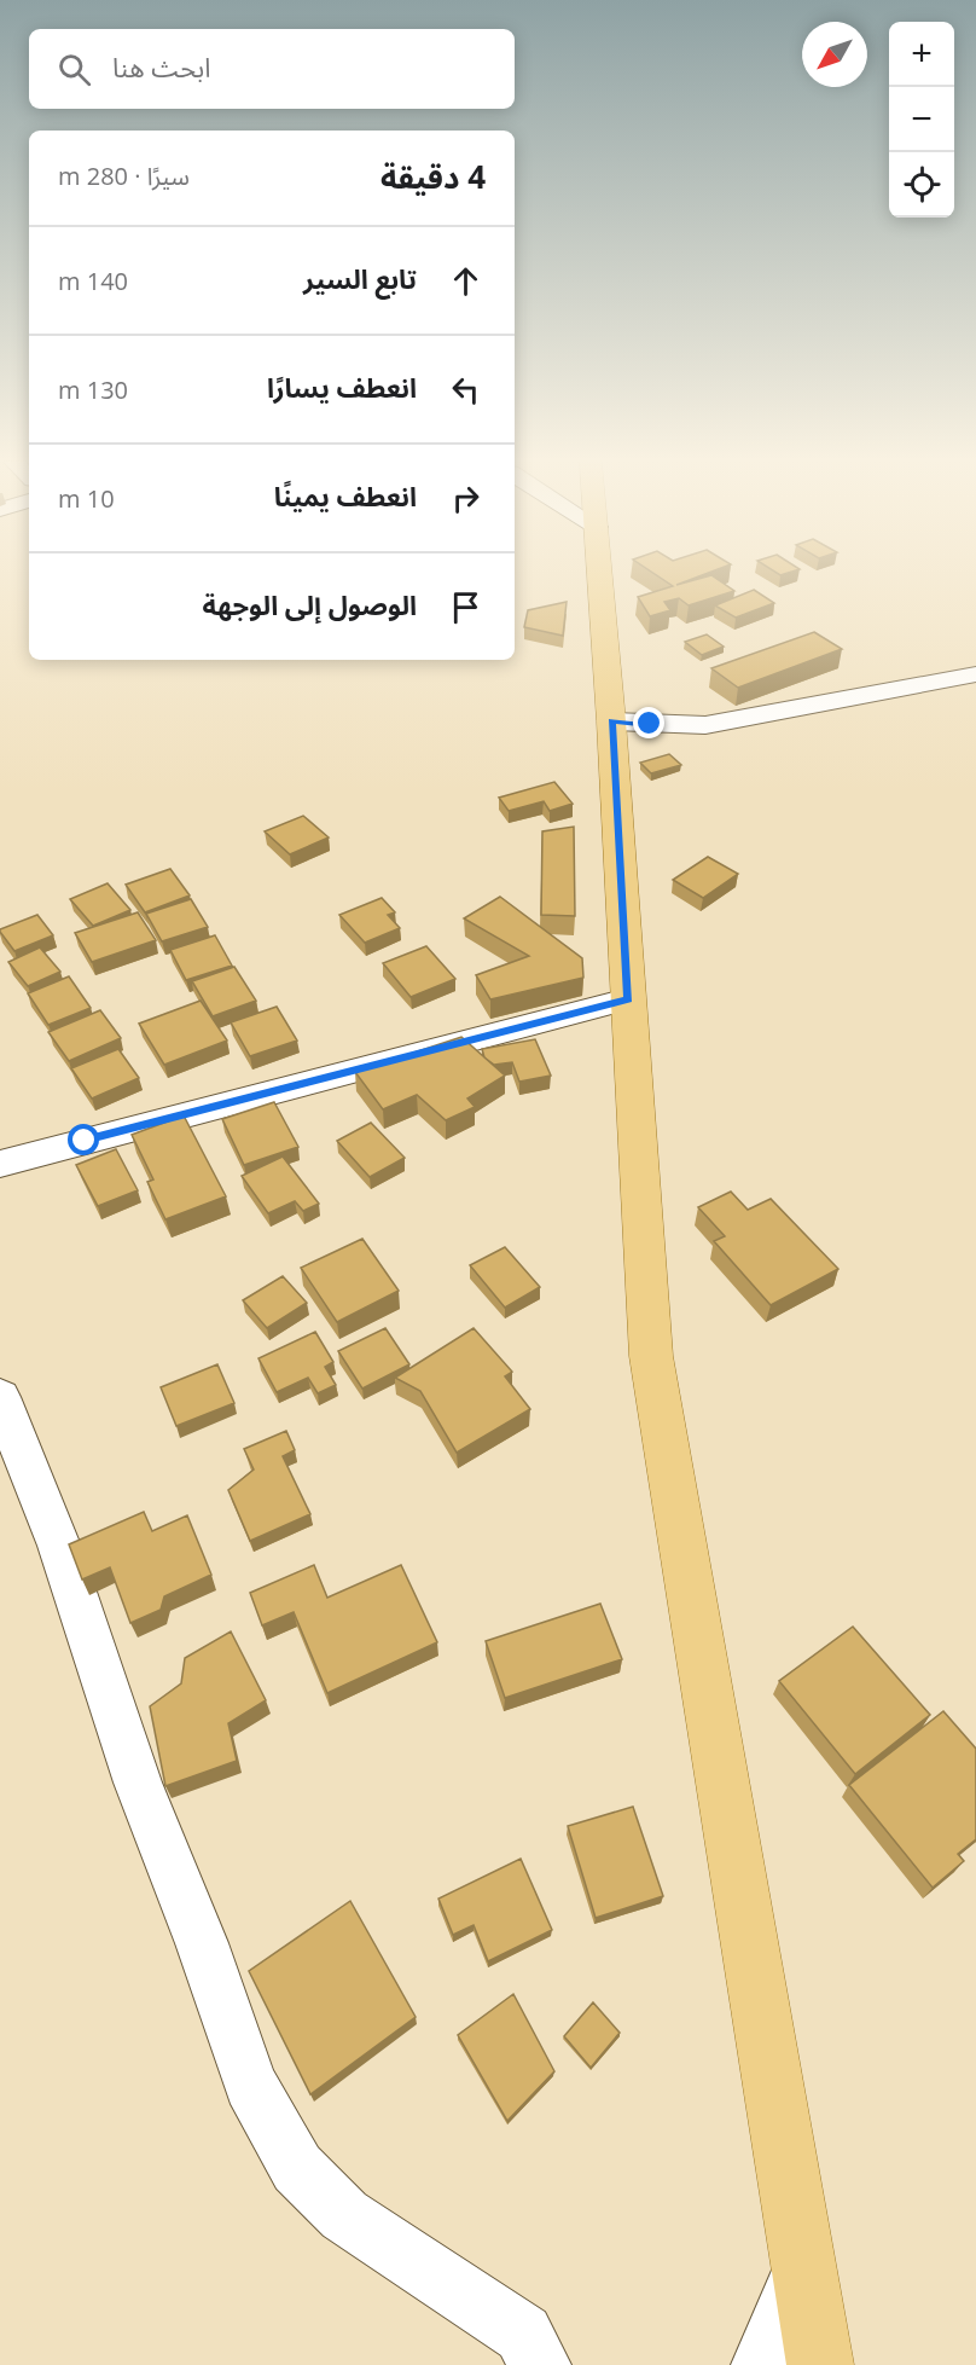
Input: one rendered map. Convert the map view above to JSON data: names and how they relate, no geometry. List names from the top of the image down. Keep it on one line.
{"north":"bottom left","page":{"map_buttons":["+","−"],"search":"ابحث هنا","heading":["4 دقيقة","سيرًا · 280 m"],"list":[["تابع السير","140 m"],["انعطف يسارًا","130 m"],["انعطف يمينًا","10 m"],"الوصول إلى الوجهة"]}}
